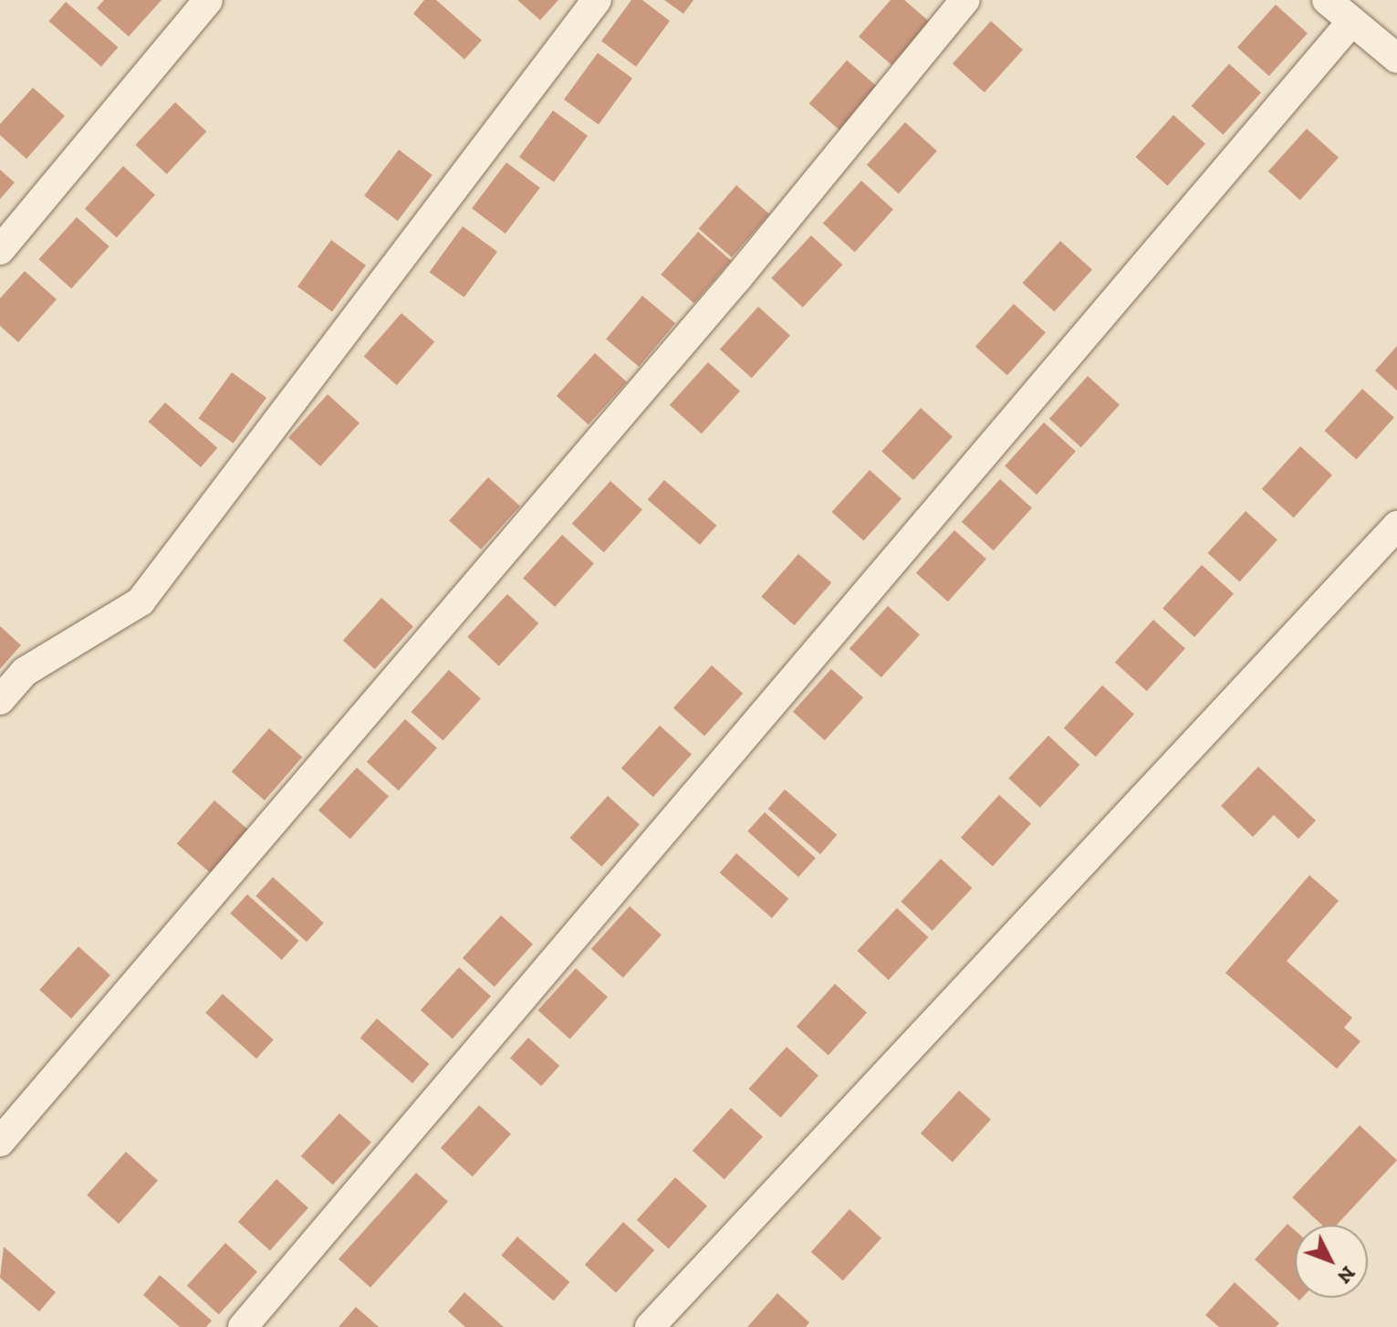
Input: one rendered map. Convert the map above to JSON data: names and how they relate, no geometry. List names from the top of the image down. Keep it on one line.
{"north":"bottom right"}
